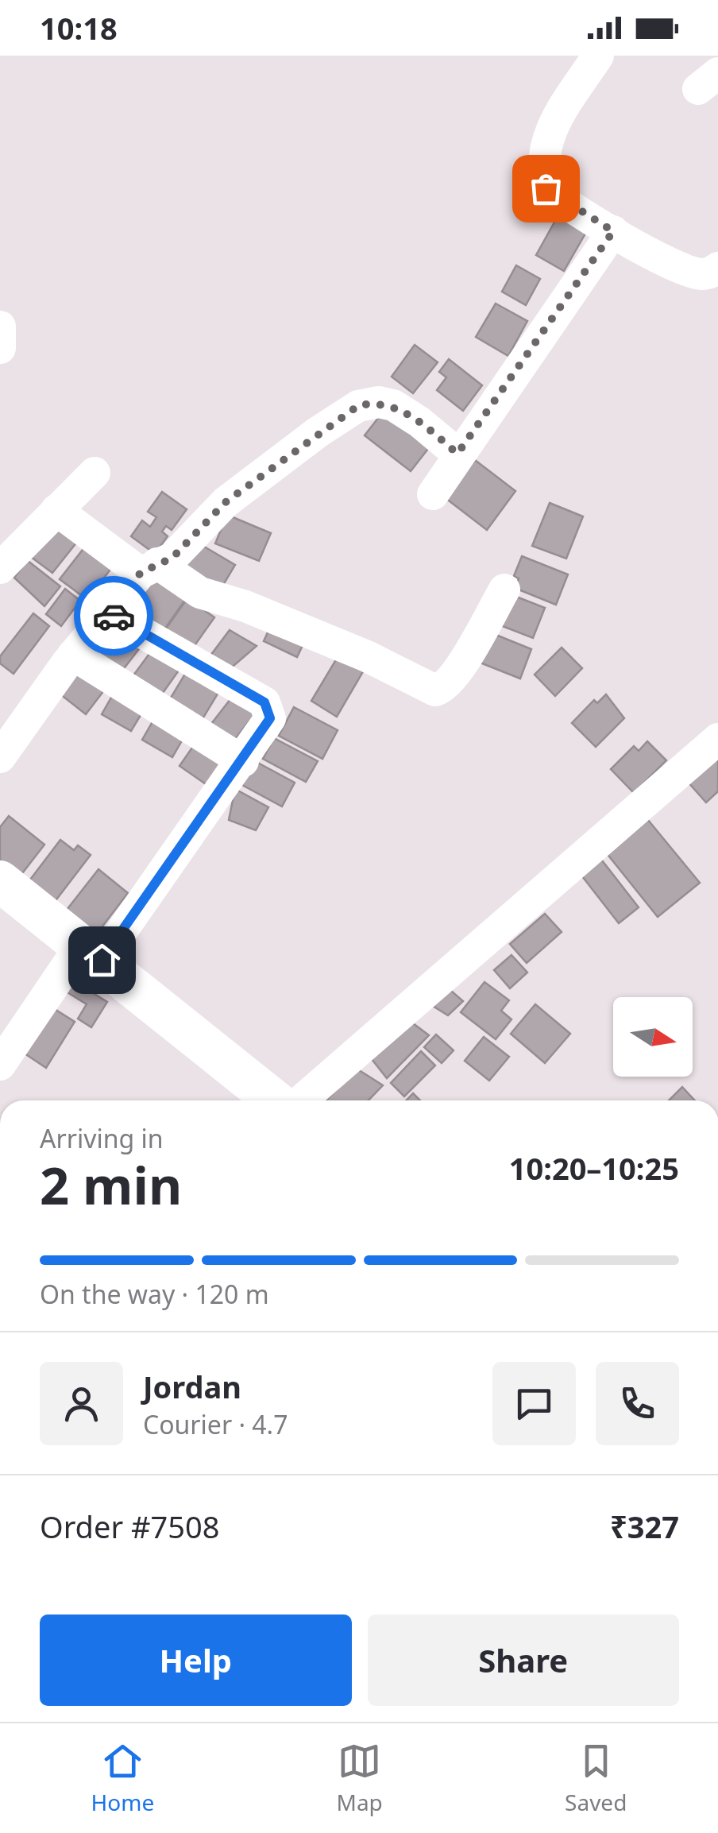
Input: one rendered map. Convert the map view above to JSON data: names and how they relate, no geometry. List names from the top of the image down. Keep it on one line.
{"north":"right","page":{"status":"10:18","heading":["2 min","Arriving in","10:20–10:25"],"panel":["Jordan","Courier · 4.7","Order #7508","₹327"],"bar":"On the way · 120 m","buttons":["Help","Share"],"tabs":["Home","Map","Saved"]}}
